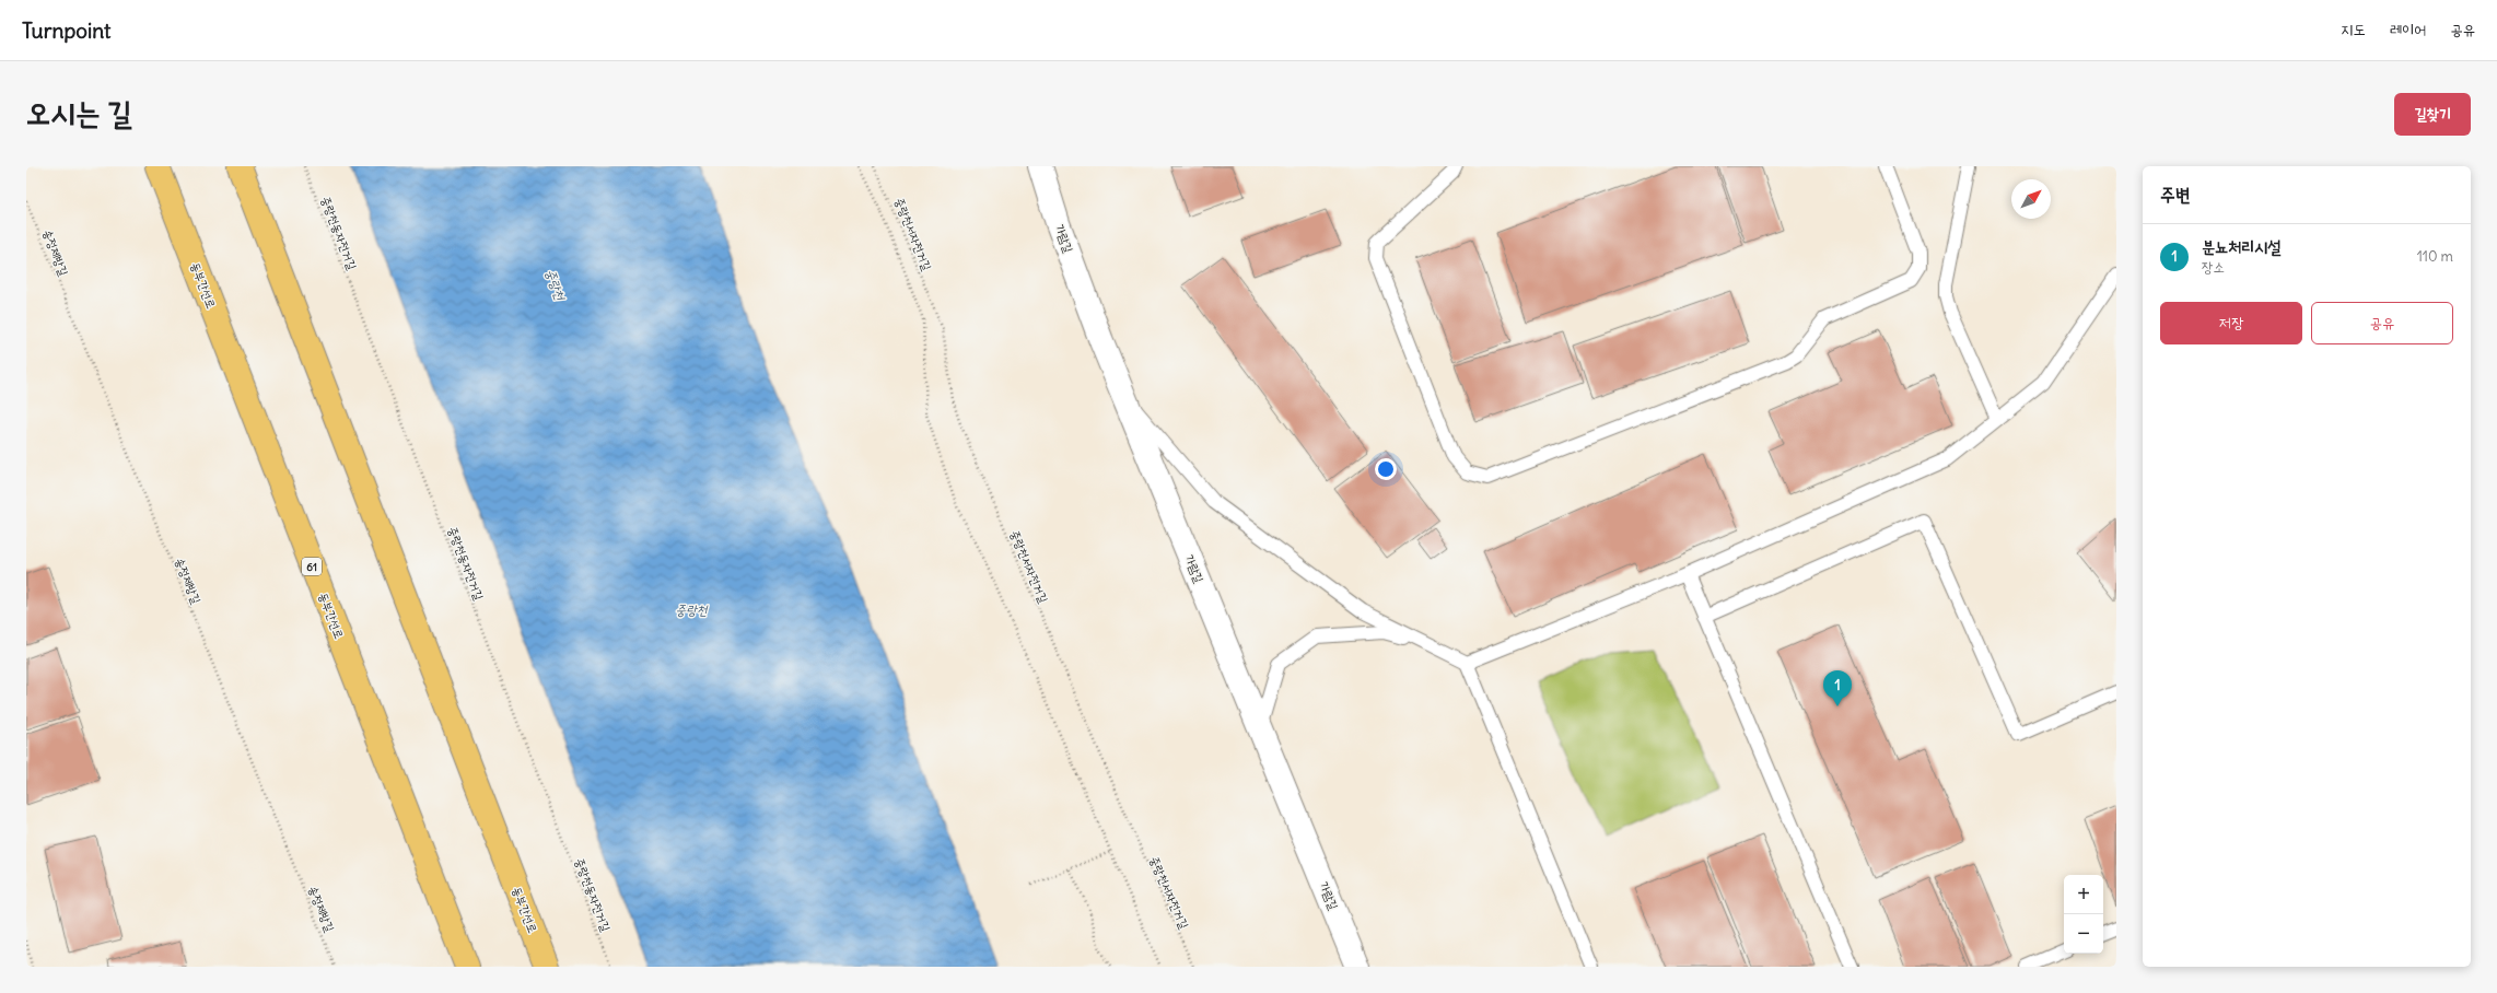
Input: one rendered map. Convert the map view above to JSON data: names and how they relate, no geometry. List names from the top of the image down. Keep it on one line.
{"streets":{"highway":["동부간선로","61"],"street":["가람길"],"path":["중랑천동자전거길","중랑천서자전거길","송정제방길"]},"water":["중랑천"],"north":"top right","page":{"header":"Turnpoint","nav":["지도","레이어","공유"],"title":"오시는 길","buttons":["길찾기",["저장","공유"]],"heading":"주변","list":[{"mark":"1","name":"분뇨처리시설","note":"장소","value":"110 m"}],"pins":"1","map_buttons":["+","−"]}}
